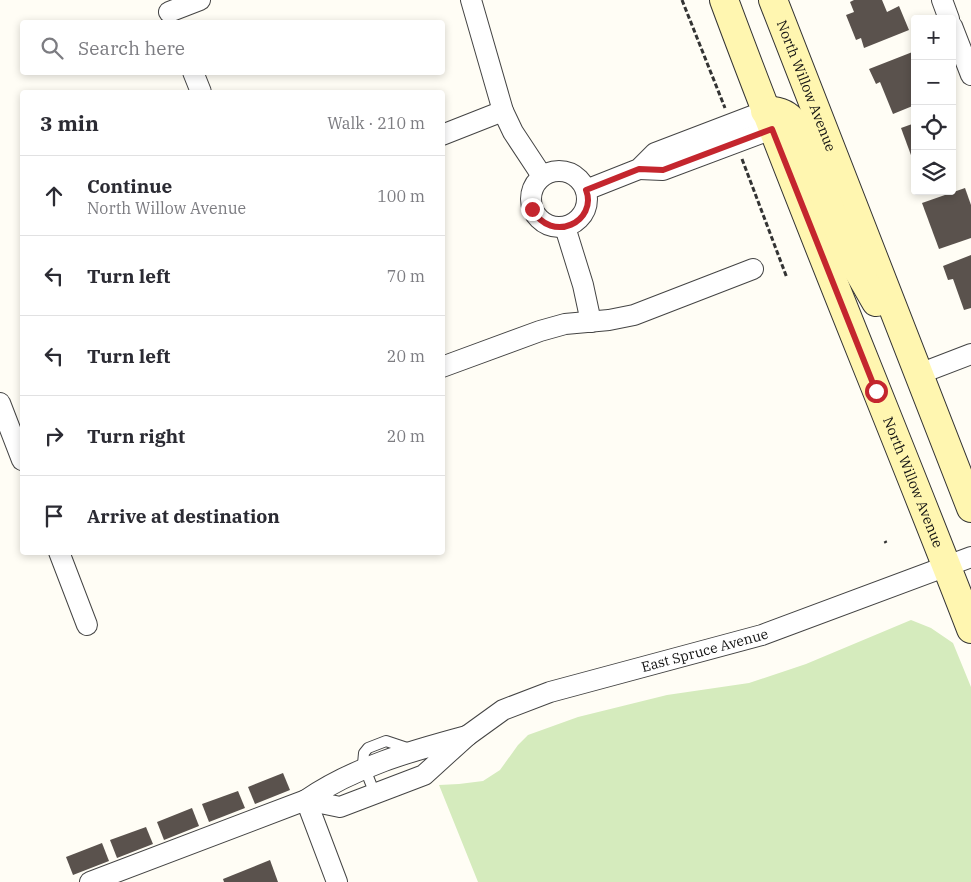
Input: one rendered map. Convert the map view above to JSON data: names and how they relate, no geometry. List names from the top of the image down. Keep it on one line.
{"streets":{"main road":["North Willow Avenue"],"street":["East Spruce Avenue"]},"crossings":[["North Willow Avenue","East Spruce Avenue"]],"page":{"map_buttons":["+","−"],"search":"Search here","heading":["3 min","Walk · 210 m"],"list":[["Continue","North Willow Avenue","100 m"],["Turn left","70 m"],["Turn left","20 m"],["Turn right","20 m"],"Arrive at destination"]}}
